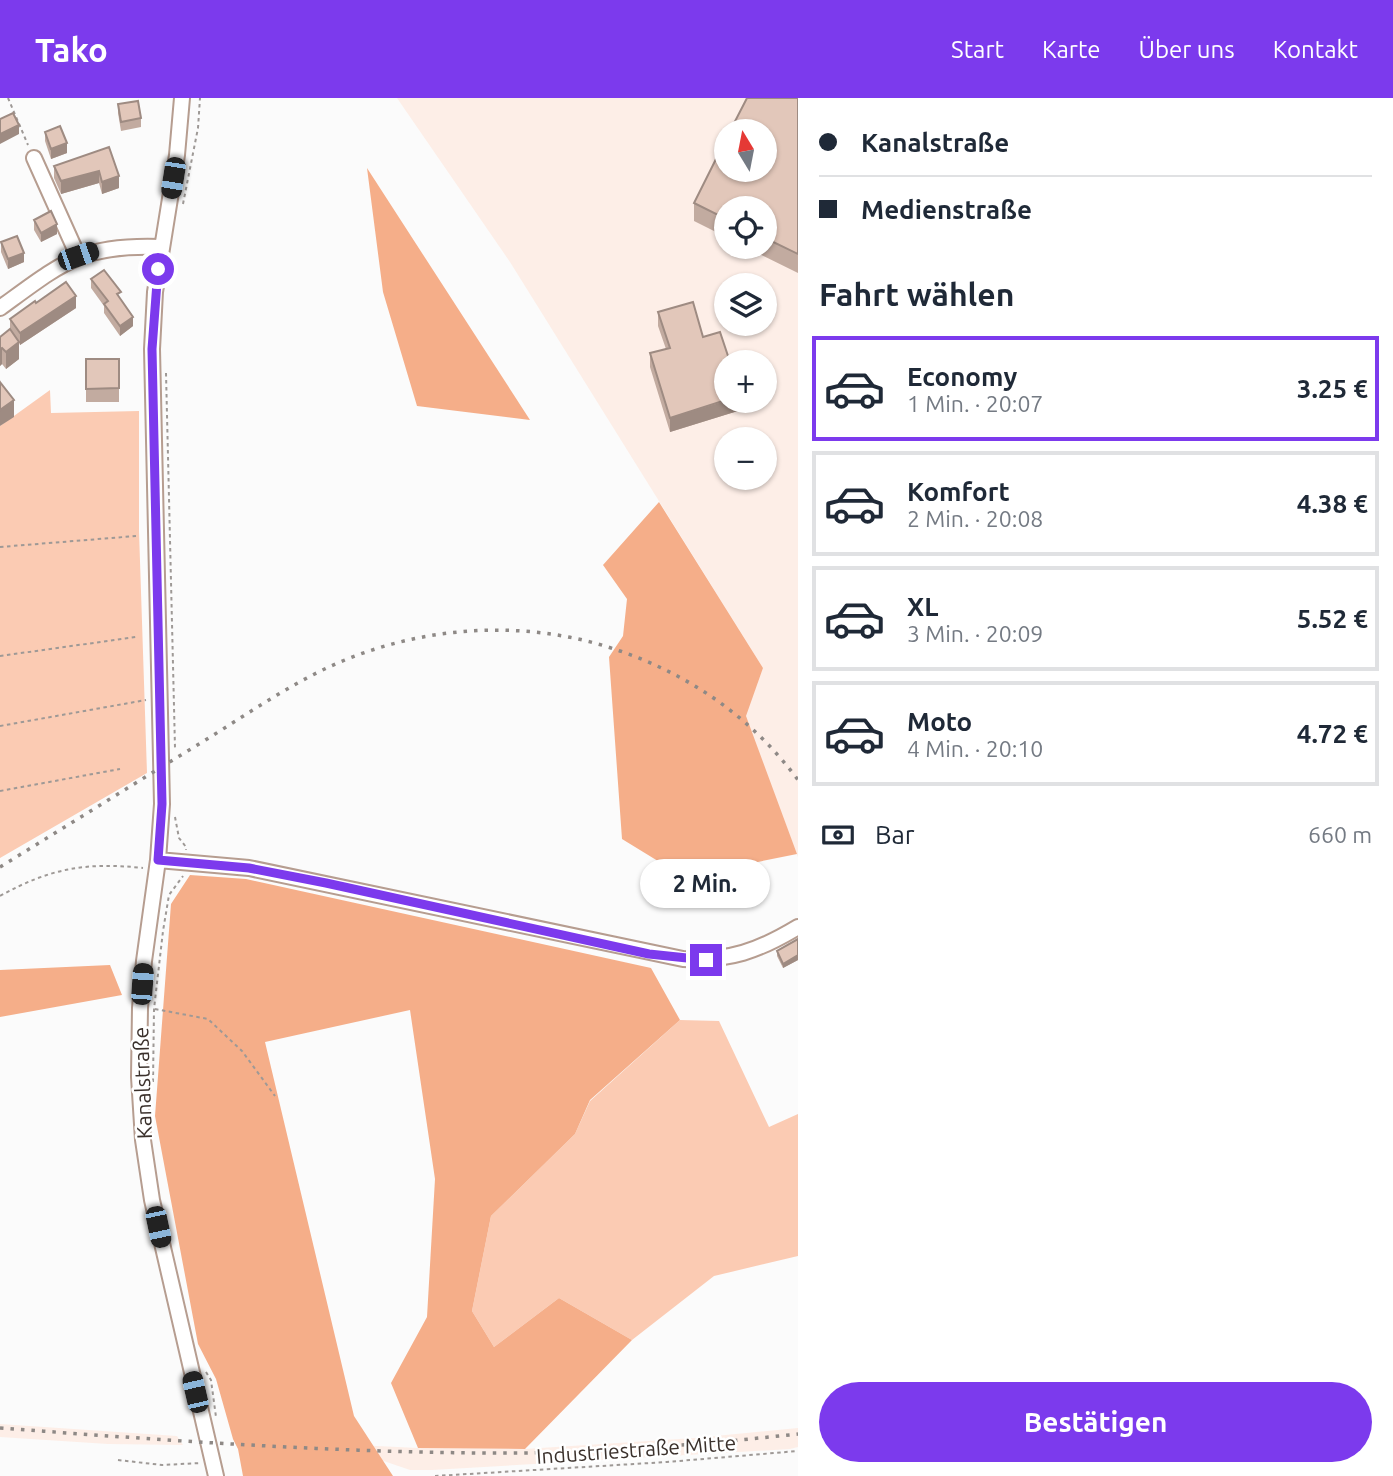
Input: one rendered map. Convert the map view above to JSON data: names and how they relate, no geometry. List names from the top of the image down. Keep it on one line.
{"streets":{"street":["Kanalstraße"],"path":["Industriestraße Mitte"]},"north":"top","page":{"header":"Tako","nav":["Start","Karte","Über uns","Kontakt"],"banner":["Kanalstraße","Medienstraße"],"map_buttons":["+","−"],"heading":"Fahrt wählen","list":[{"name":"Economy","note":"1 Min. · 20:07","value":"3.25 €"},{"name":"Komfort","note":"2 Min. · 20:08","value":"4.38 €"},{"name":"XL","note":"3 Min. · 20:09","value":"5.52 €"},{"name":"Moto","note":"4 Min. · 20:10","value":"4.72 €"}],"pay":["Bar","660 m"],"bubble":"2 Min.","buttons":"Bestätigen"}}
